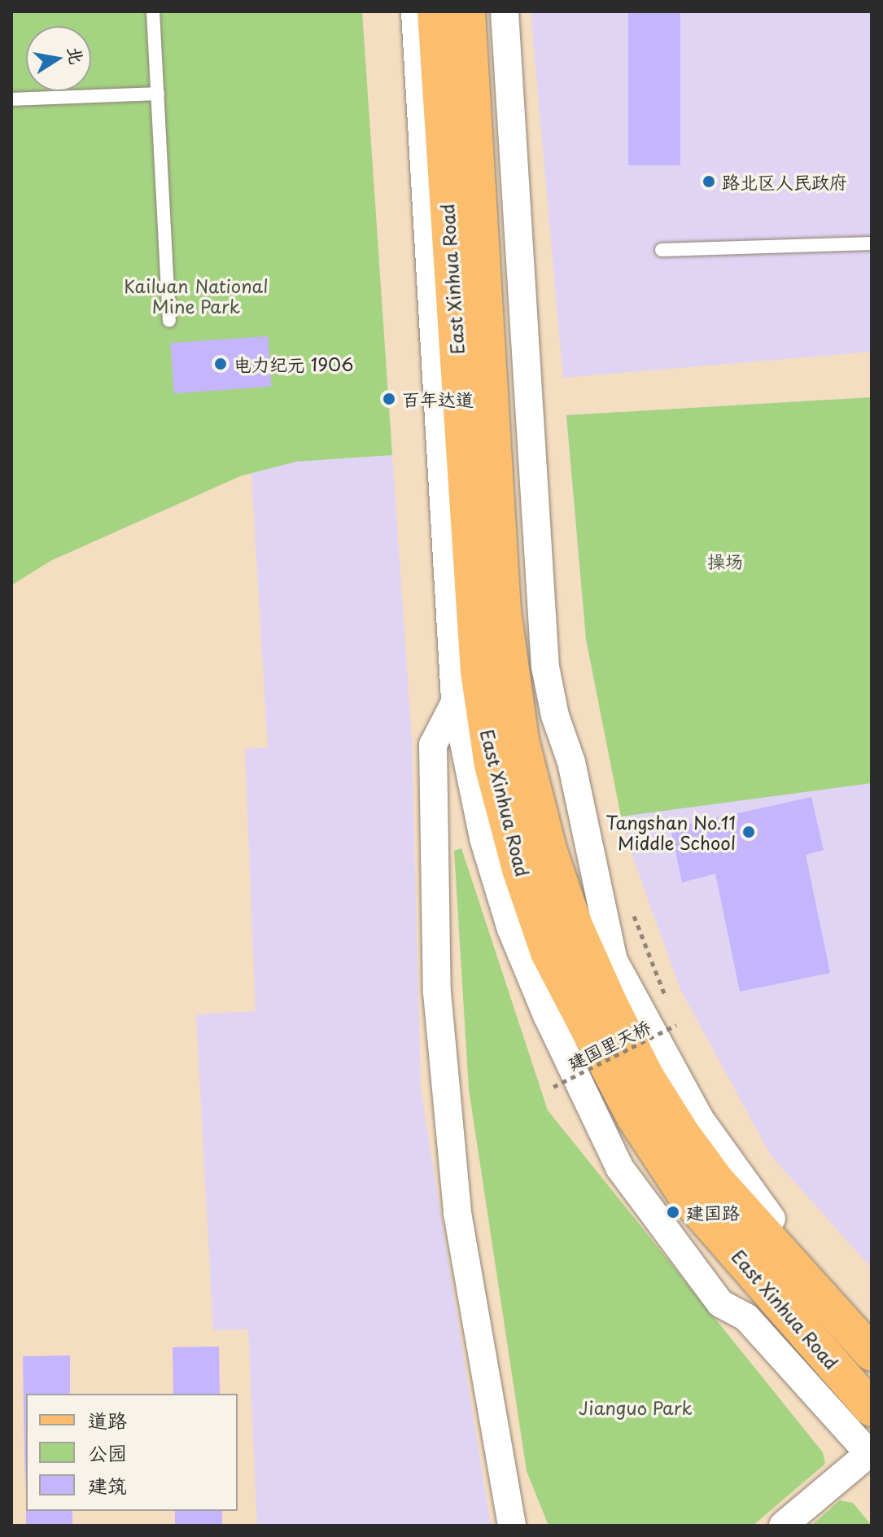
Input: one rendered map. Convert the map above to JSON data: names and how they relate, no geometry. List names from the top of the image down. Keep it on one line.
{"streets":{"main road":["East Xinhua Road"],"path":["建国里天桥"]},"parks":["Kailuan National Mine Park","操场","Jianguo Park"],"places":["路北区人民政府","电力纪元 1906","百年达道","Tangshan No.11 Middle School","建国路"],"legend":["道路","公园","建筑"],"north":"right"}
